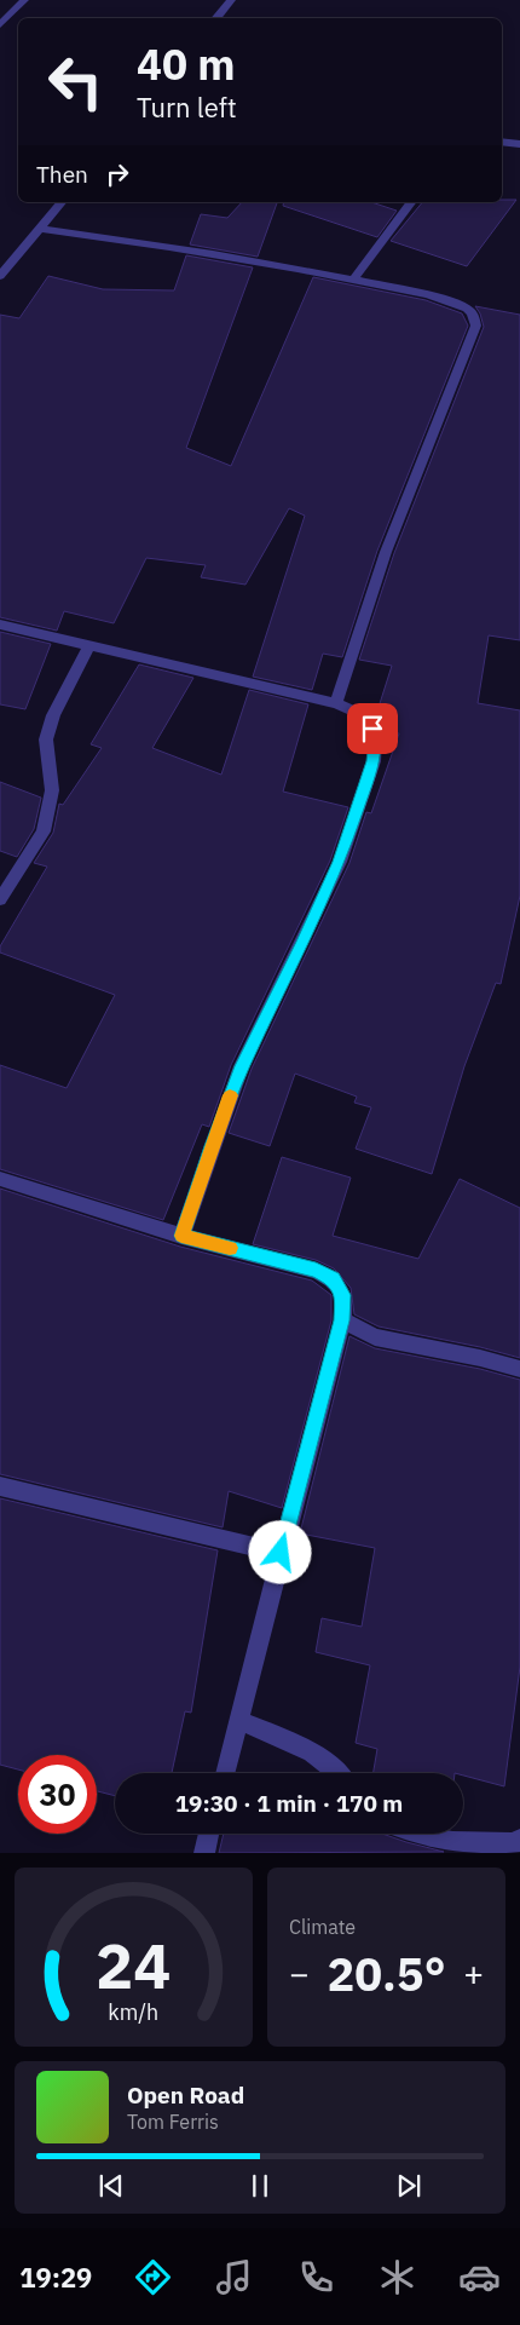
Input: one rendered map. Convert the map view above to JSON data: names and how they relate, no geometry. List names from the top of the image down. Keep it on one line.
{"page":{"turn":["40 m","Turn left"],"then":"Then","limit":"30","trip":"19:30 · 1 min · 170 m","tile":"Climate","heat":["−","20.5°","+"],"song":["Open Road","Tom Ferris"],"tabs":"19:29","gauge":["24","km/h"]}}
